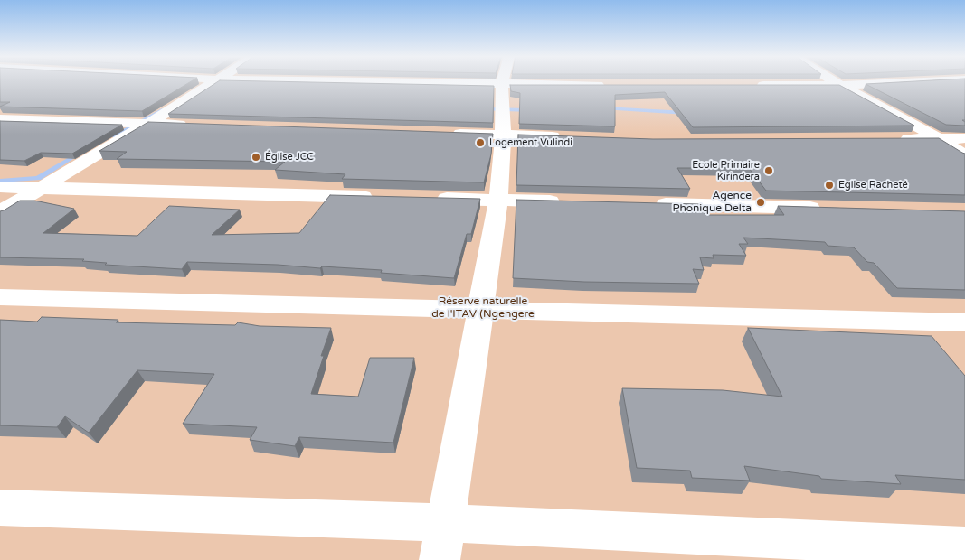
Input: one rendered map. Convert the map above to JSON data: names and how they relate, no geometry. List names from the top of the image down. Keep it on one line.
{"parks":["Réserve naturelle de l'ITAV (Ngengere"],"places":["Logement Vulindi","Église JCC","Ecole Primaire Kirindera","Eglise Racheté","Agence Phonique Delta"]}
